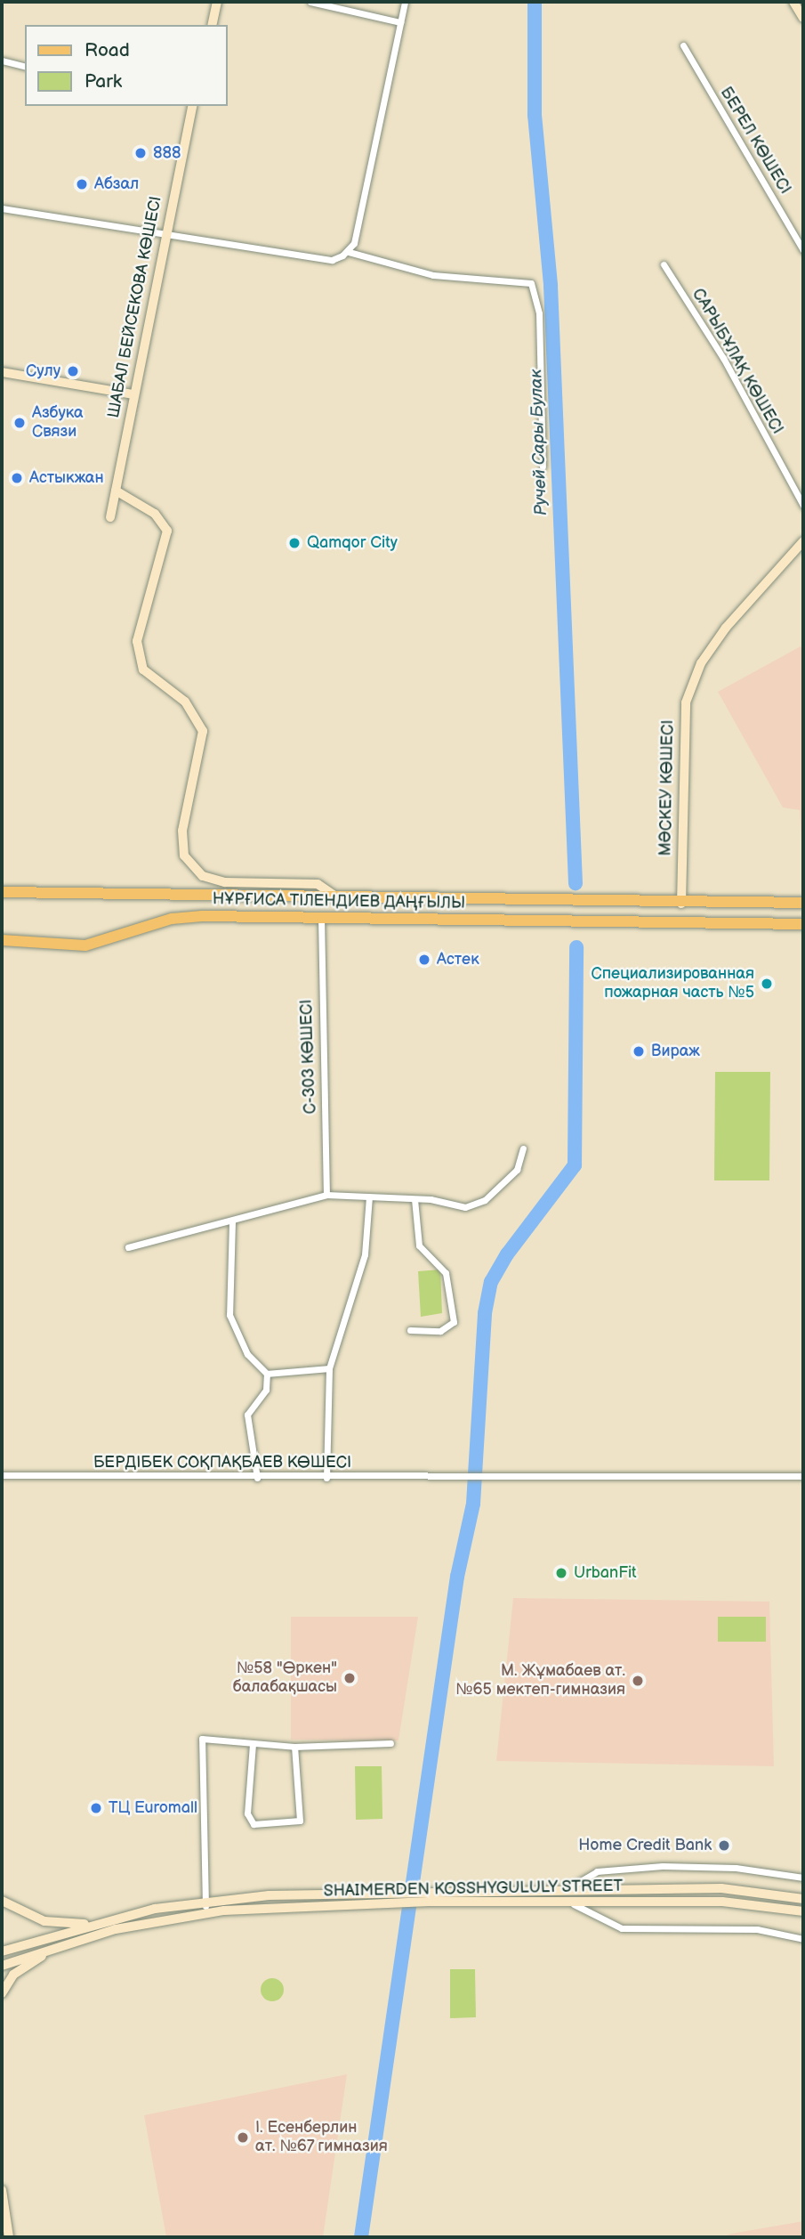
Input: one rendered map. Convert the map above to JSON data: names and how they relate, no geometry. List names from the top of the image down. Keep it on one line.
{"streets":{"main road":["ШАБАЛ БЕЙСЕКОВА КӨШЕСІ","МӘСКЕУ КӨШЕСІ","НҰРҒИСА ТІЛЕНДИЕВ ДАҢҒЫЛЫ","SHAIMERDEN KOSSHYGULULY STREET"],"street":["БЕРЕЛ КӨШЕСІ","САРЫБҰЛАҚ КӨШЕСІ","С-303 КӨШЕСІ","БЕРДІБЕК СОҚПАҚБАЕВ КӨШЕСІ"]},"crossings":[["МӘСКЕУ КӨШЕСІ","НҰРҒИСА ТІЛЕНДИЕВ ДАҢҒЫЛЫ"],["НҰРҒИСА ТІЛЕНДИЕВ ДАҢҒЫЛЫ","С-303 КӨШЕСІ"]],"water":["Ручей Сары Булак"],"places":["888","Абзал","Сулу","Азбука Связи","Астыкжан","Qamqor City","Астек","Специализированная пожарная часть №5","Вираж","UrbanFit","№58 \"Өркен\" балабақшасы","М. Жұмабаев ат. №65 мектеп-гимназия","ТЦ Euromall","Home Credit Bank","І. Есенберлин ат. №67 гимназия"],"legend":["Road","Park"]}
